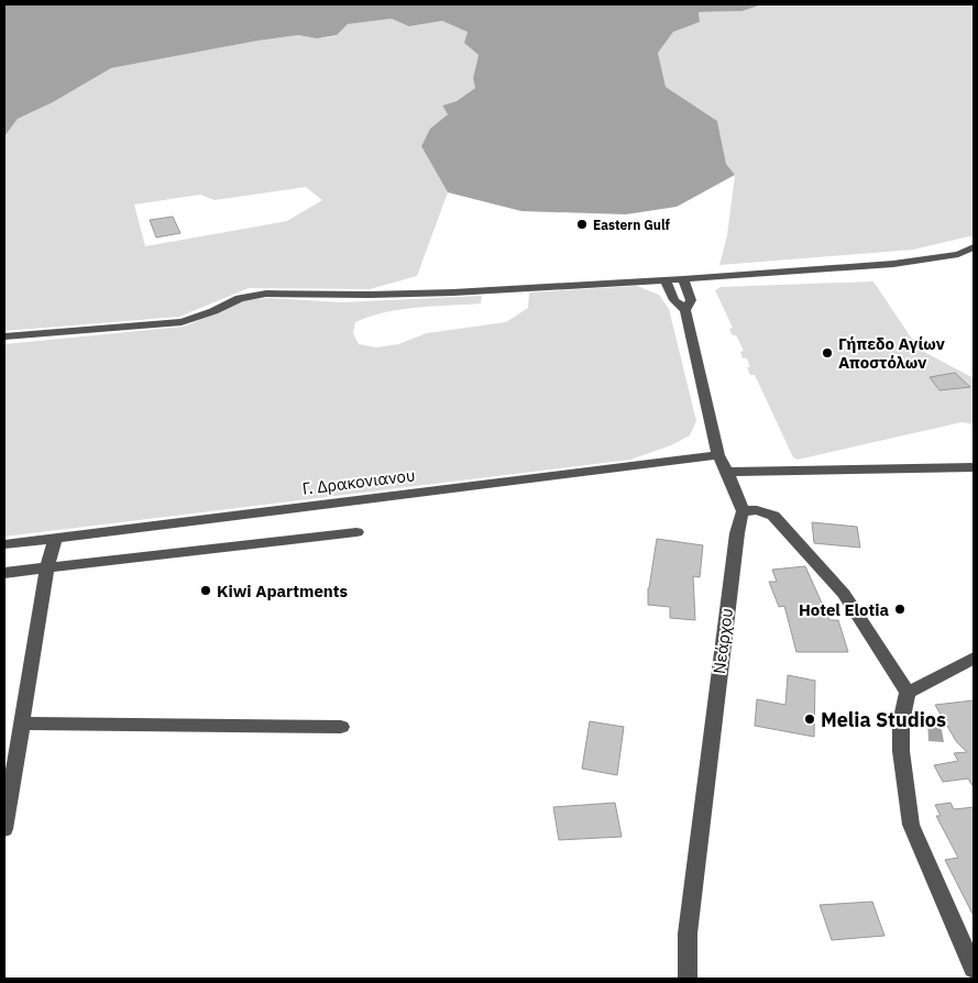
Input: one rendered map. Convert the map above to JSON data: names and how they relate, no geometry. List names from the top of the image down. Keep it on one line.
{"streets":{"street":["Γ. Δρακονιανου","Νεάρχου"]},"places":["Eastern Gulf","Γήπεδο Αγίων Αποστόλων","Kiwi Apartments","Hotel Elotia","Melia Studios"]}
